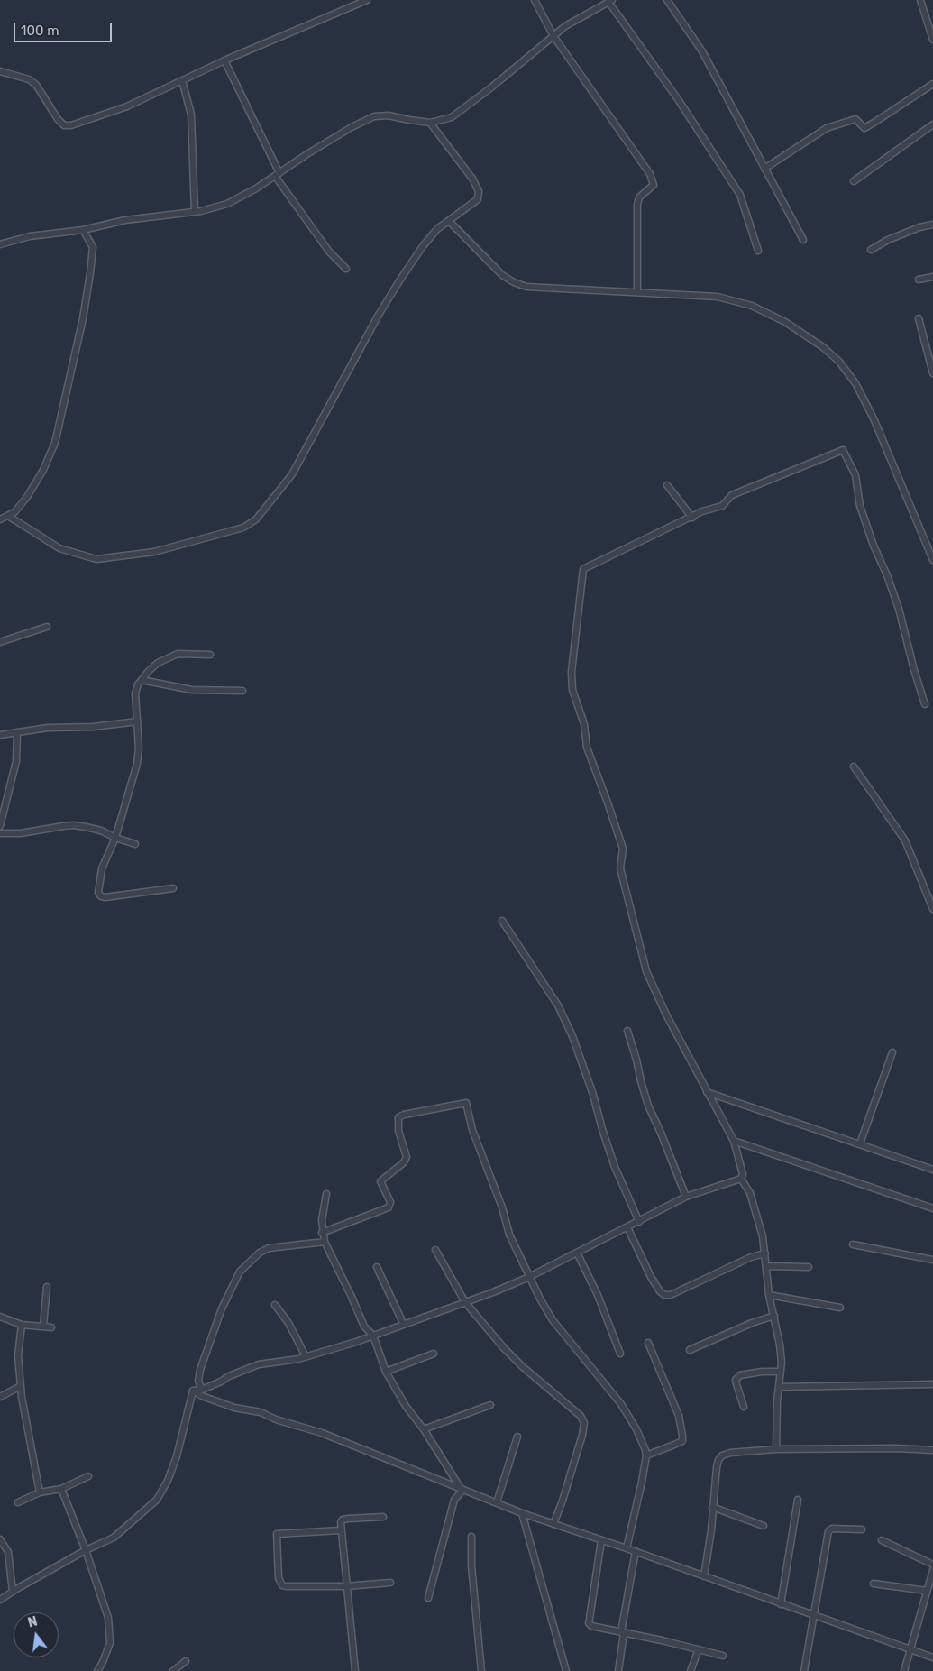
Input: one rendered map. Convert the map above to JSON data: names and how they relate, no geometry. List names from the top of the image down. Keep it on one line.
{"scale_bar":"100 m","north":"top"}
